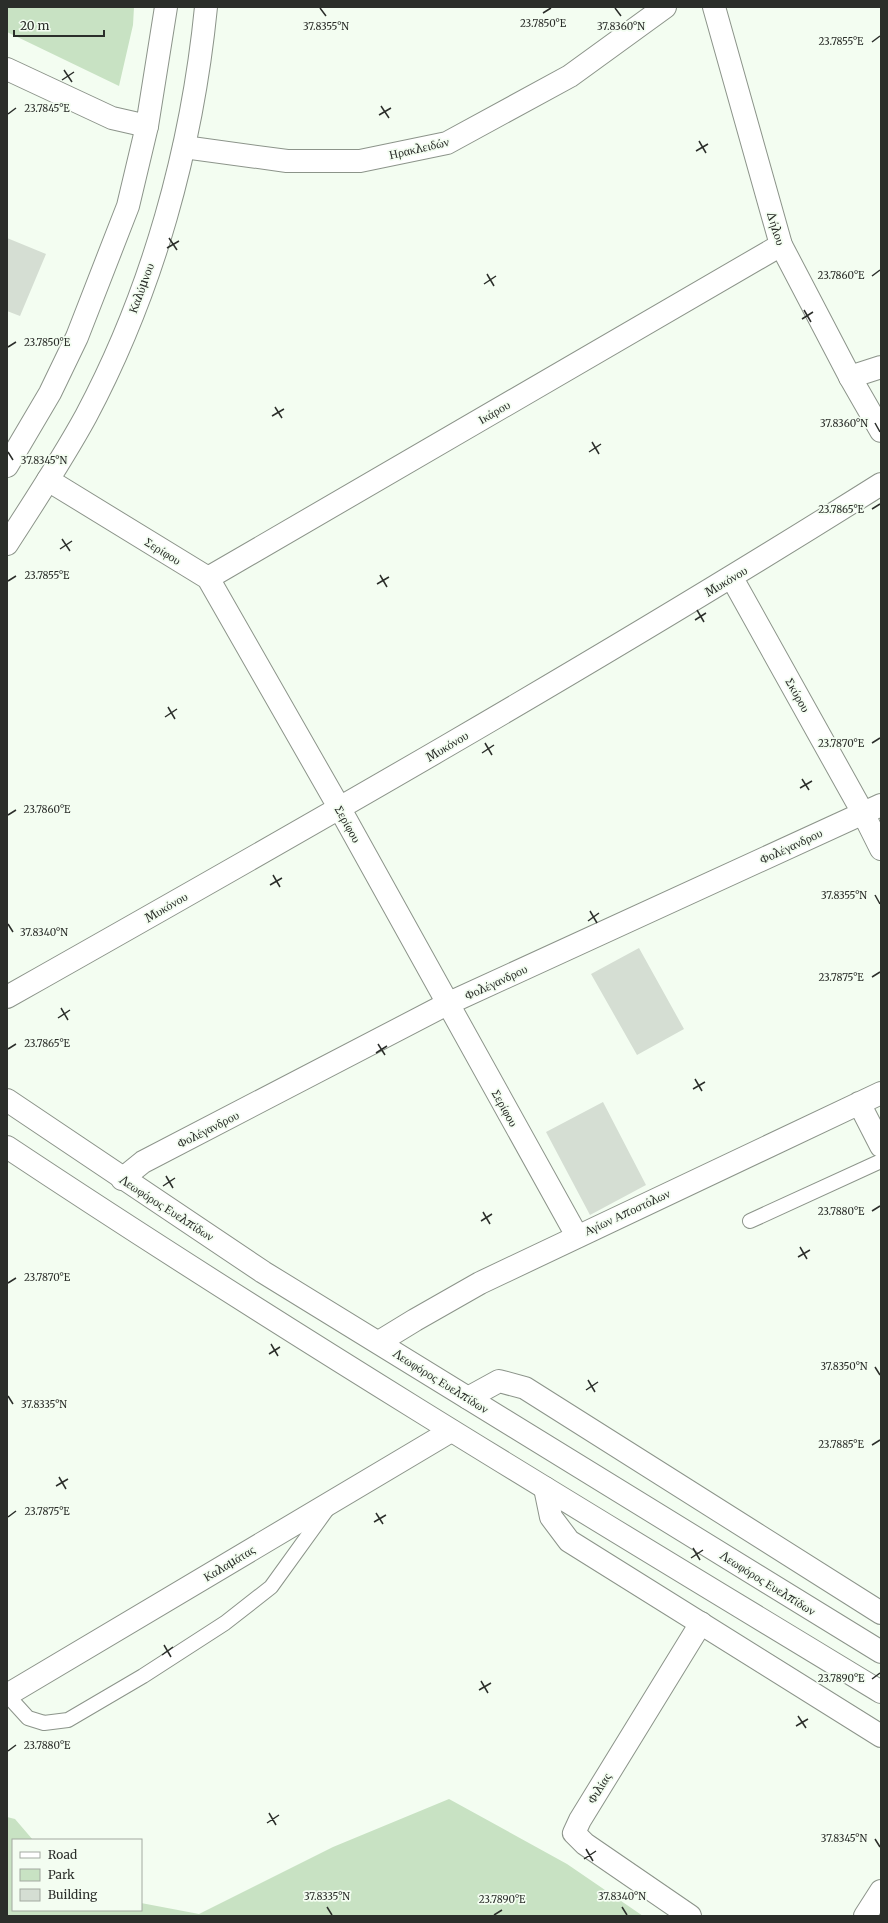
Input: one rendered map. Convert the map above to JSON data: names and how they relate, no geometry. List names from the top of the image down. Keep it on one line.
{"streets":{"street":["Ηρακλειδών","Δήλου","Καλύμνου","Ικάρου","Σερίφου","Μυκόνου","Σκύρου","Φολέγανδρου","Λεωφόρος Ευελπίδων","Αγίων Αποστόλων","Καλαμάτας","Φιλίας"]},"crossings":[["Ηρακλειδών","Καλύμνου"],["Δήλου","Ικάρου"],["Καλύμνου","Σερίφου"],["Ικάρου","Σερίφου"],["Σερίφου","Μυκόνου"],["Σερίφου","Φολέγανδρου"],["Σερίφου","Αγίων Αποστόλων"],["Μυκόνου","Σκύρου"],["Σκύρου","Φολέγανδρου"],["Φολέγανδρου","Λεωφόρος Ευελπίδων"],["Λεωφόρος Ευελπίδων","Αγίων Αποστόλων"]],"legend":["Road","Park","Building"],"scale_bar":"20 m","coordinates":["23.7850°E","37.8355°N","37.8360°N","23.7855°E","23.7845°E","23.7860°E","37.8345°N","23.7865°E","23.7870°E","37.8340°N","23.7875°E","23.7880°E","37.8350°N","37.8335°N","23.7885°E","23.7890°E"]}
